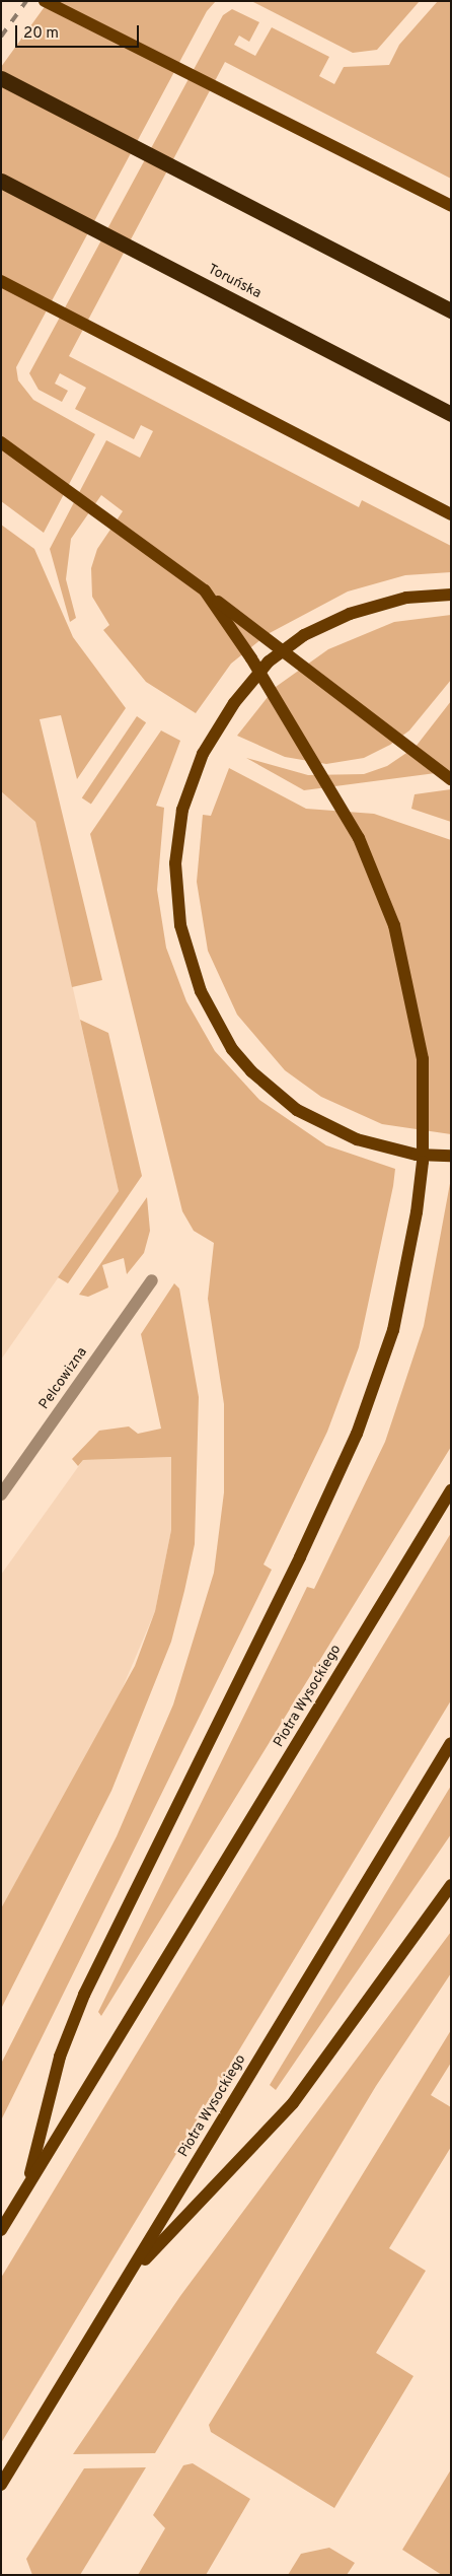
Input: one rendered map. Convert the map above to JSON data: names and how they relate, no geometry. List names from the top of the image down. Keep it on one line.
{"streets":{"highway":["Toruńska"],"main road":["Piotra Wysockiego"],"street":["Pelcowizna"]},"scale_bar":"20 m"}
